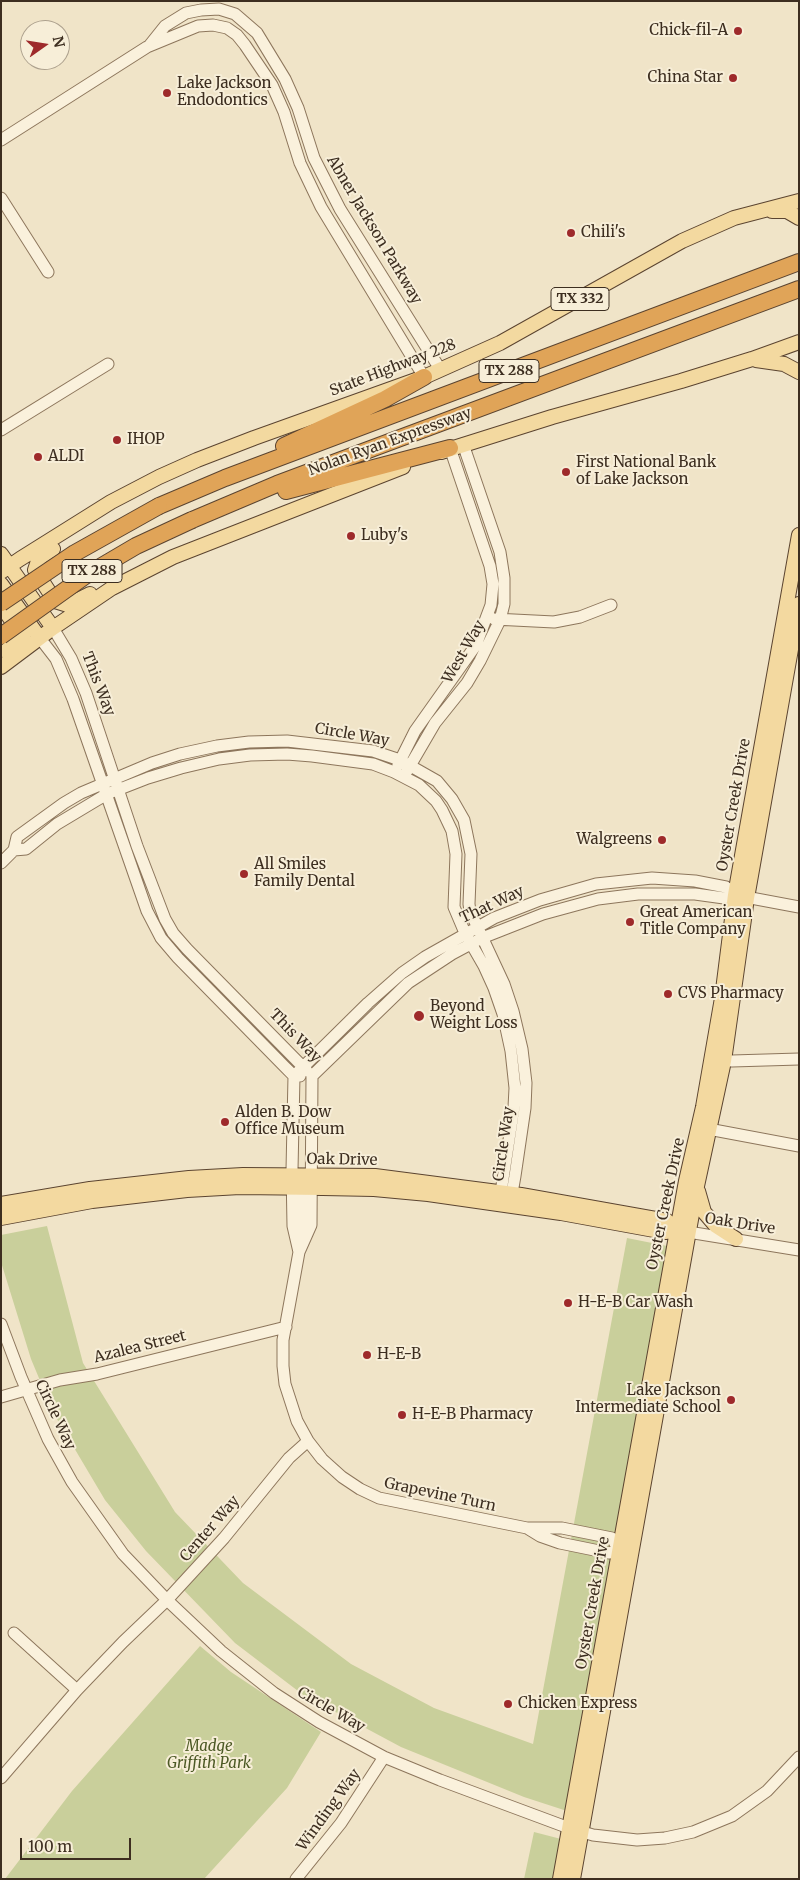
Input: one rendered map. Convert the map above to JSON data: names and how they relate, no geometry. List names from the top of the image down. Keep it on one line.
{"streets":{"highway":["TX 288","Nolan Ryan Expressway"],"main road":["TX 332","State Highway 228","This Way","Oyster Creek Drive","Oak Drive"],"street":["Abner Jackson Parkway","West Way","Circle Way","That Way","Azalea Street","Grapevine Turn","Center Way","Winding Way"]},"crossings":[["Abner Jackson Parkway","State Highway 228"],["State Highway 228","This Way"],["West Way","Circle Way"],["This Way","Circle Way"],["This Way","That Way"],["Circle Way","Oyster Creek Drive"],["Circle Way","That Way"],["Circle Way","Oak Drive"],["Circle Way","Azalea Street"],["Circle Way","Center Way"],["Circle Way","Winding Way"],["Oyster Creek Drive","That Way"],["Oyster Creek Drive","Oak Drive"],["Oyster Creek Drive","Grapevine Turn"],["Grapevine Turn","Center Way"]],"parks":["Madge Griffith Park"],"places":["Chick-fil-A","China Star","Lake Jackson Endodontics","Chili's","IHOP","ALDI","First National Bank of Lake Jackson","Luby's","Walgreens","All Smiles Family Dental","Great American Title Company","CVS Pharmacy","Beyond Weight Loss","Alden B. Dow Office Museum","H-E-B Car Wash","H-E-B","Lake Jackson Intermediate School","H-E-B Pharmacy","Chicken Express"],"scale_bar":"100 m","north":"right"}
